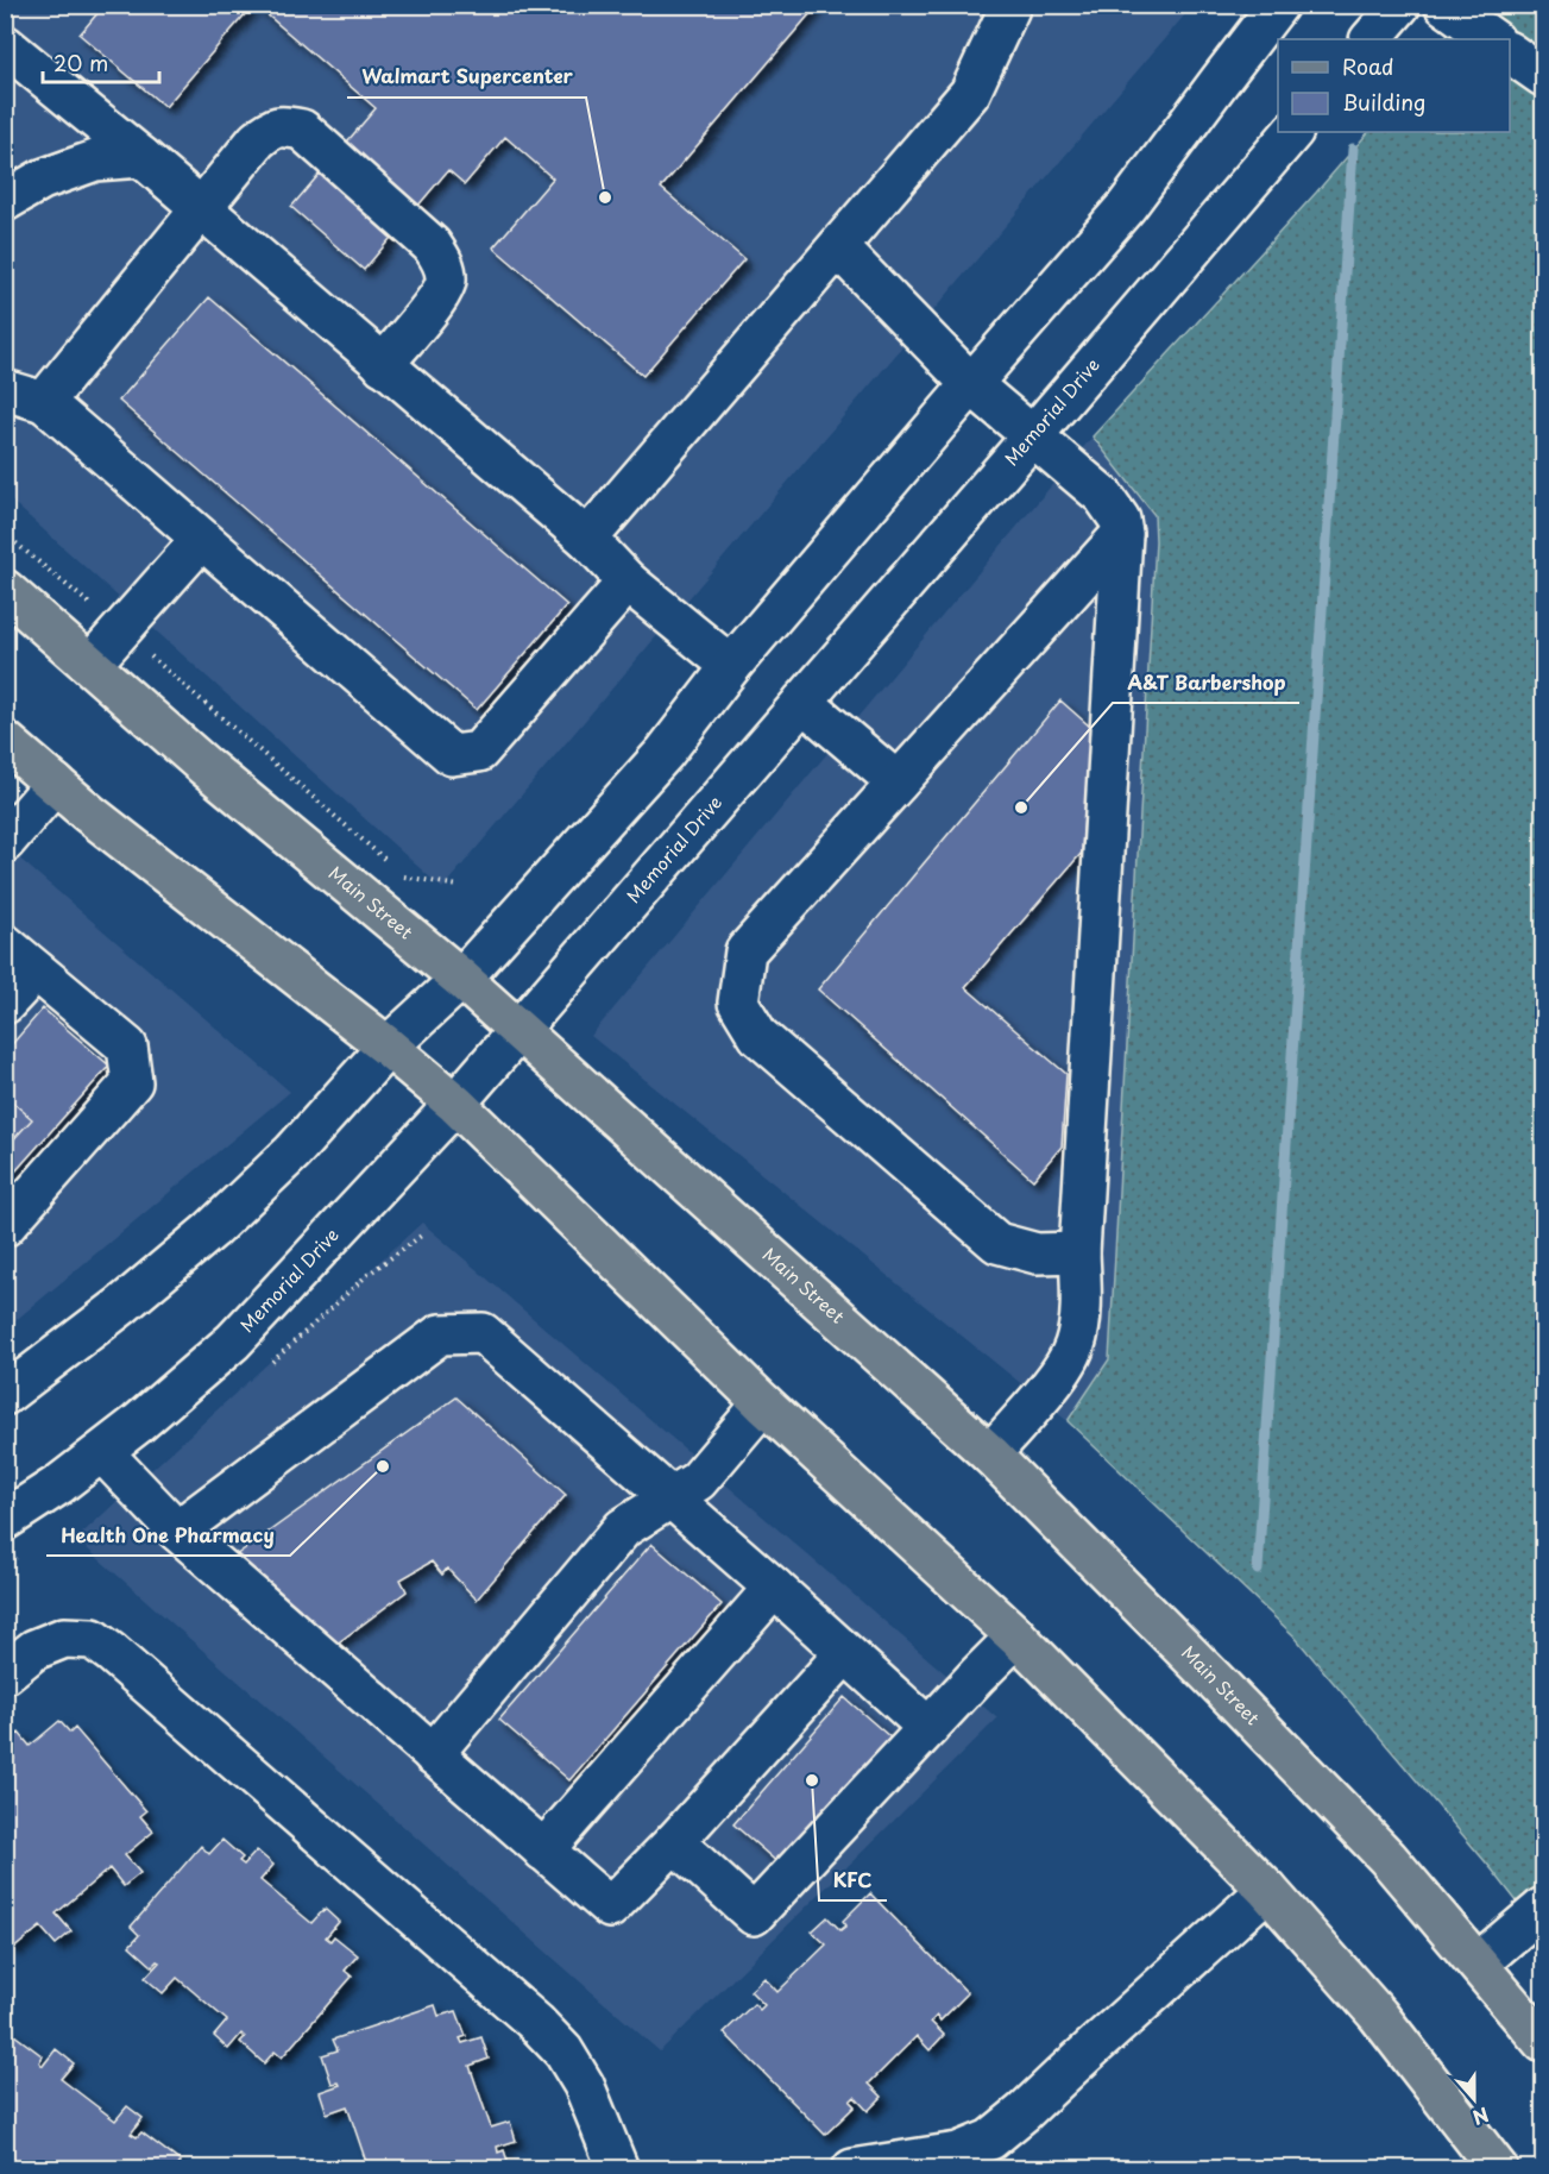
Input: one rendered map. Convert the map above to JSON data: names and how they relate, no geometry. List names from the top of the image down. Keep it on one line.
{"streets":{"main road":["Main Street"],"street":["Memorial Drive"]},"crossings":[["Memorial Drive","Main Street"]],"places":["Walmart Supercenter","A&T Barbershop","Health One Pharmacy","KFC"],"legend":["Road","Building"],"scale_bar":"20 m","north":"bottom"}
